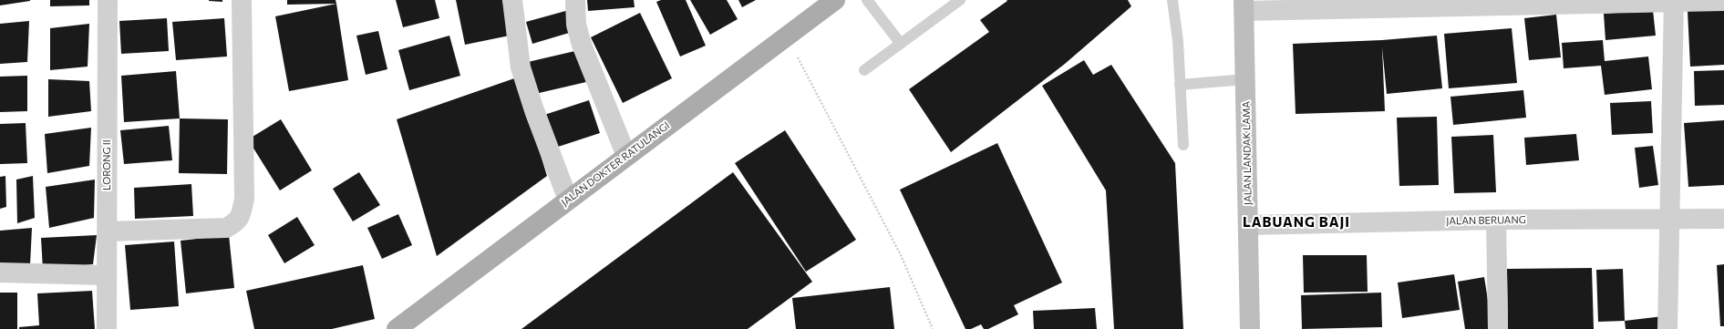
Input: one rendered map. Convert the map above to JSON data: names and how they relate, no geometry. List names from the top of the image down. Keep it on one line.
{"streets":{"main road":["JALAN LANDAK LAMA","JALAN DOKTER RATULANGI"],"street":["LORONG II","JALAN BERUANG"]},"crossings":[["JALAN LANDAK LAMA","JALAN BERUANG"]],"districts":["LABUANG BAJI"]}
